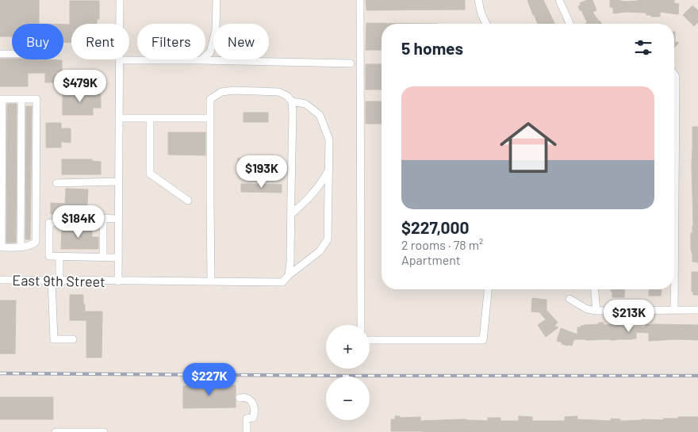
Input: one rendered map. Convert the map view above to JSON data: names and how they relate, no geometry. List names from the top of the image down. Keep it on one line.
{"streets":{"street":["East 9th Street"]},"page":{"chip":["Buy","Rent","Filters","New"],"heading":"5 homes","price":["$479K","$193K","$184K","$213K","$227K"],"list":[{"name":"$227,000","note":"2 rooms · 78 m² · Apartment"}],"map_buttons":["+","−"]}}
